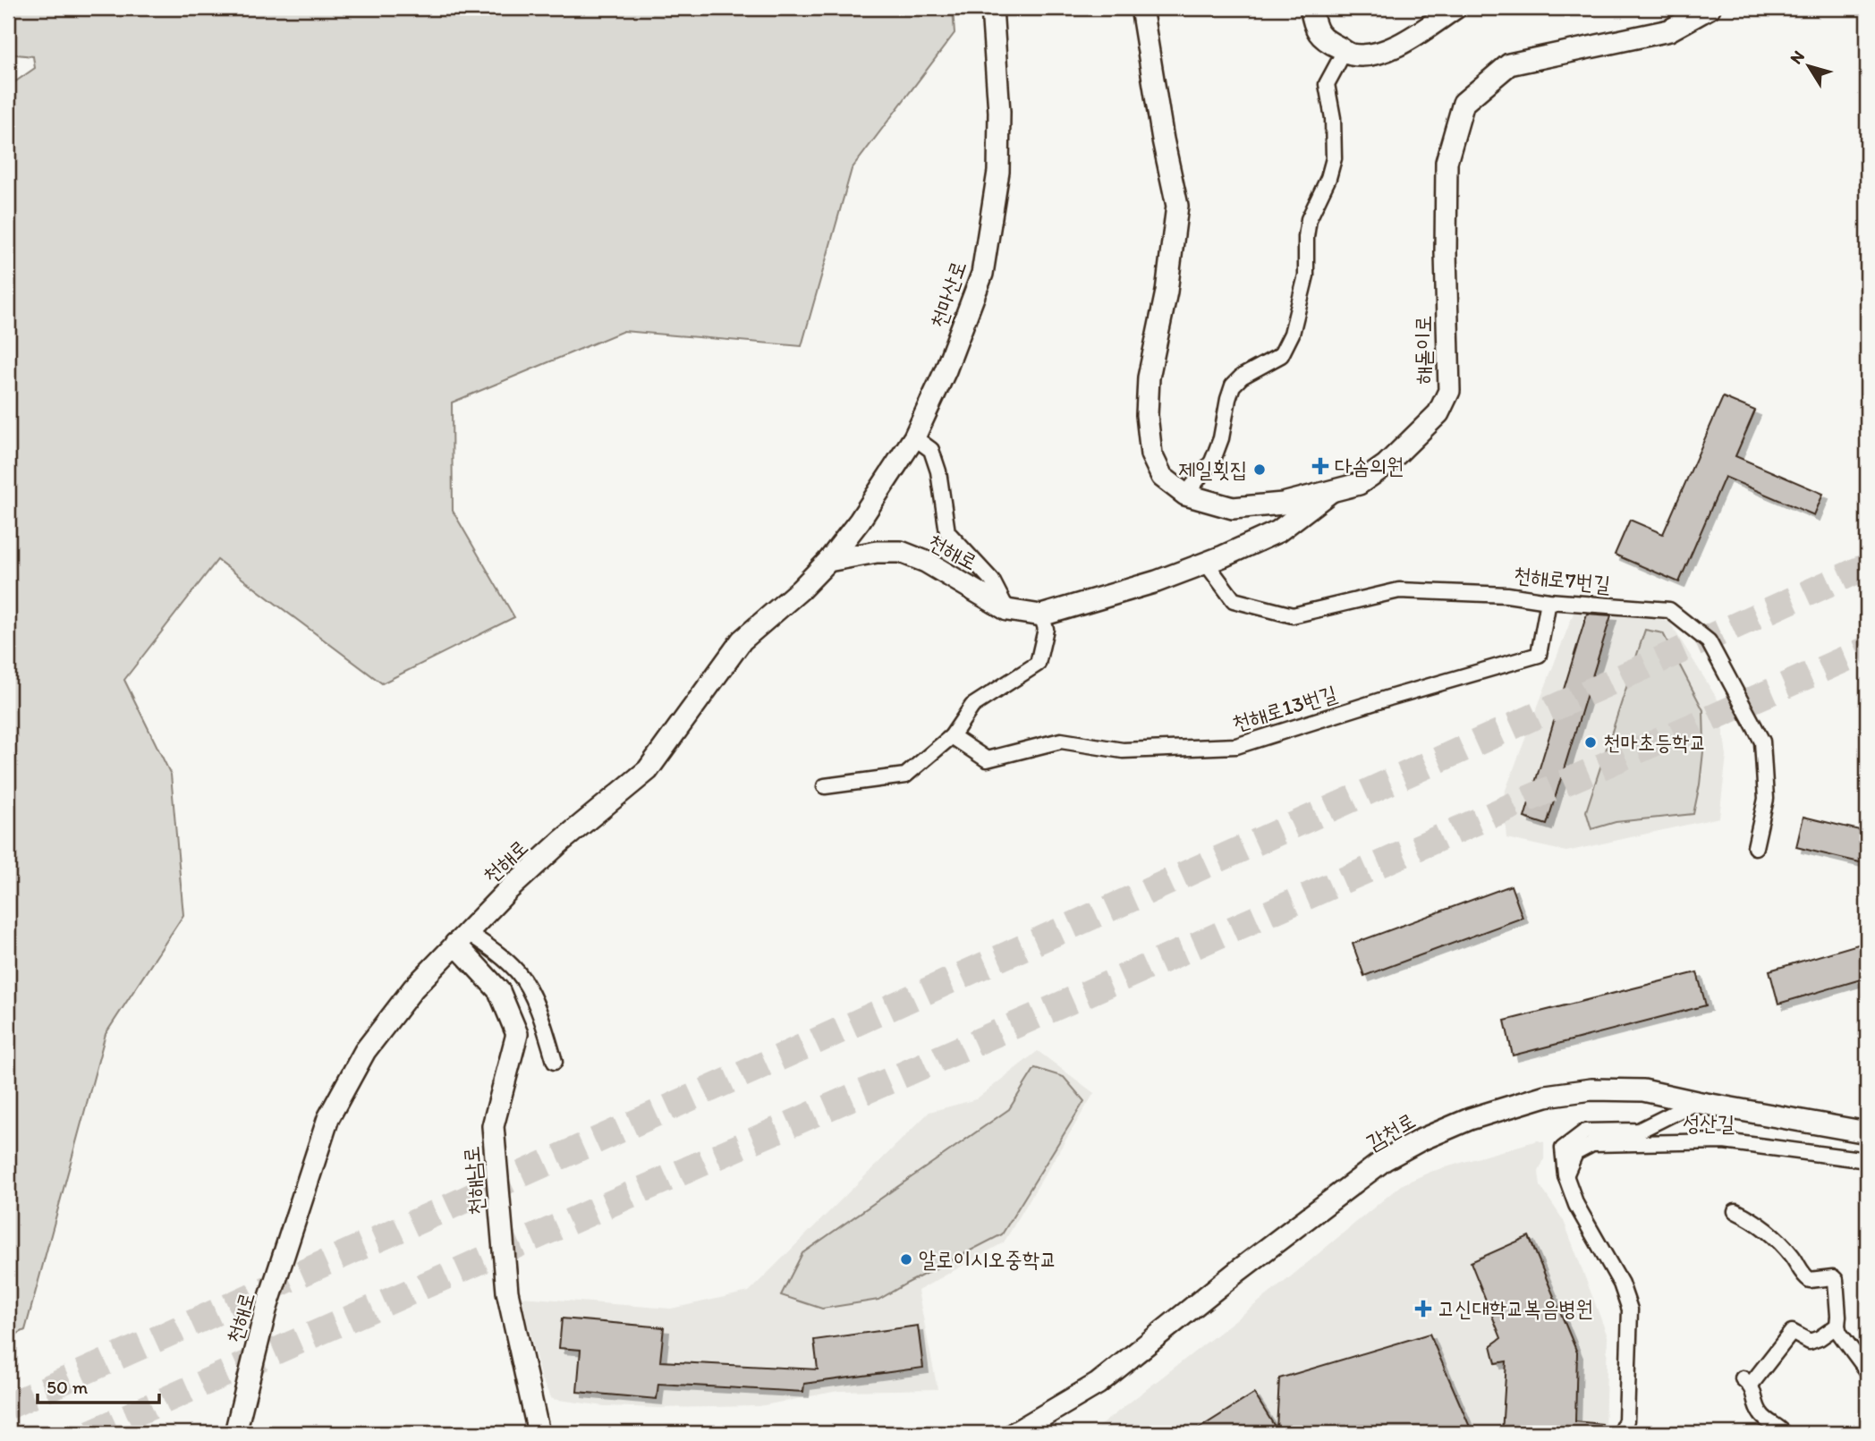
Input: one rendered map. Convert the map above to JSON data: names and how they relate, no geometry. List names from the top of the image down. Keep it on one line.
{"streets":{"street":["천마산로","해돋이로","천해로","천해로7번길","천해로13번길","성산길","감천로","천해남로"]},"crossings":[["천마산로","천해로"],["해돋이로","천해로"],["천해로","천해로7번길"],["천해로","천해남로"],["천해로7번길","천해로13번길"],["성산길","감천로"]],"places":{"health":["다솜의원","고신대학교복음병원"],"other":["제일횟집","천마초등학교","알로이시오중학교"]},"scale_bar":"50 m","north":"top left"}
